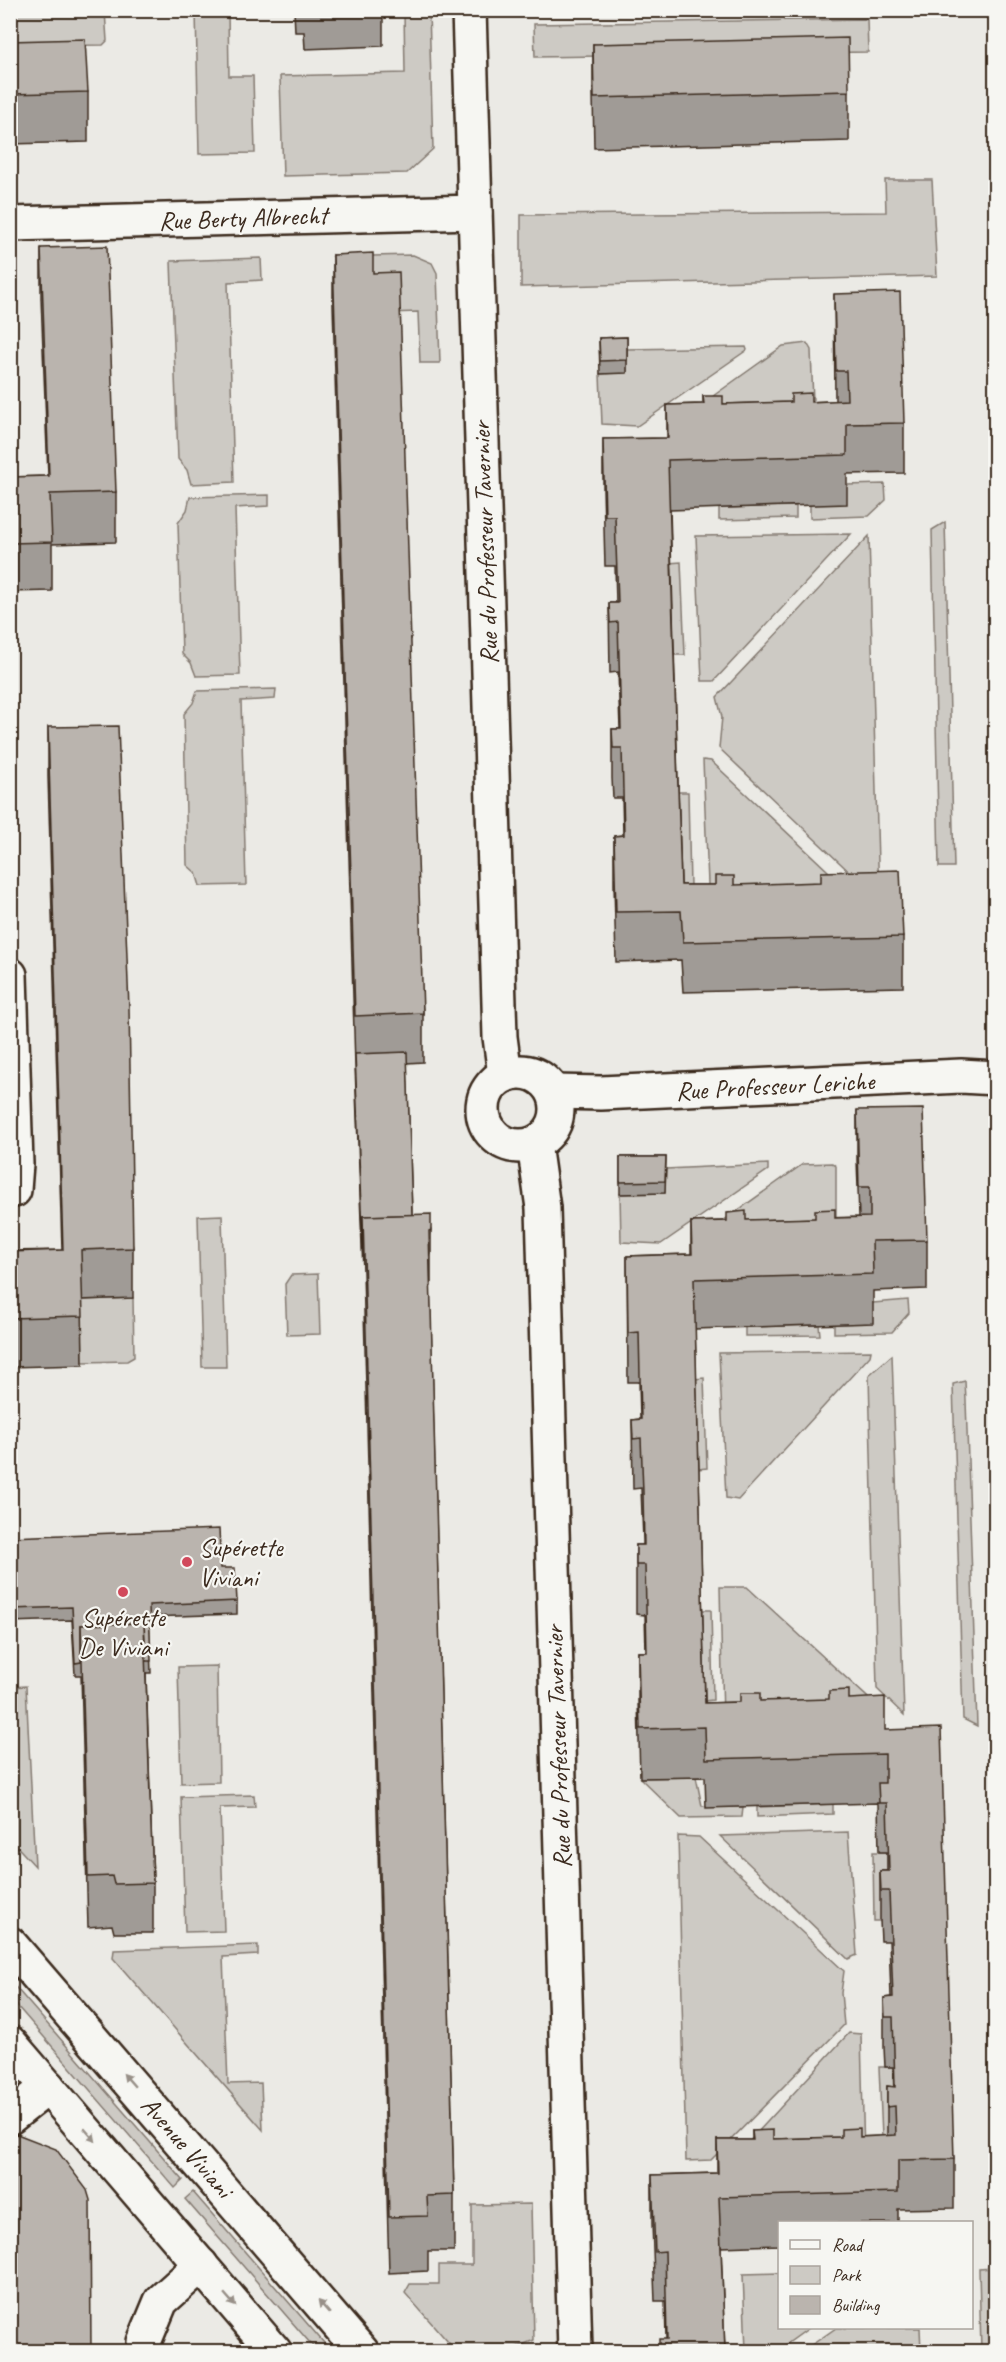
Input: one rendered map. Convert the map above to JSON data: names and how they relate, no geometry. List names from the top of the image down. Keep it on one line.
{"streets":{"street":["Rue Berty Albrecht","Rue du Professeur Tavernier","Rue Professeur Leriche","Avenue Viviani"]},"crossings":[["Rue Berty Albrecht","Rue du Professeur Tavernier"],["Rue du Professeur Tavernier","Rue Professeur Leriche"]],"places":["Supérette Viviani","Supérette De Viviani"],"legend":["Road","Park","Building"]}
